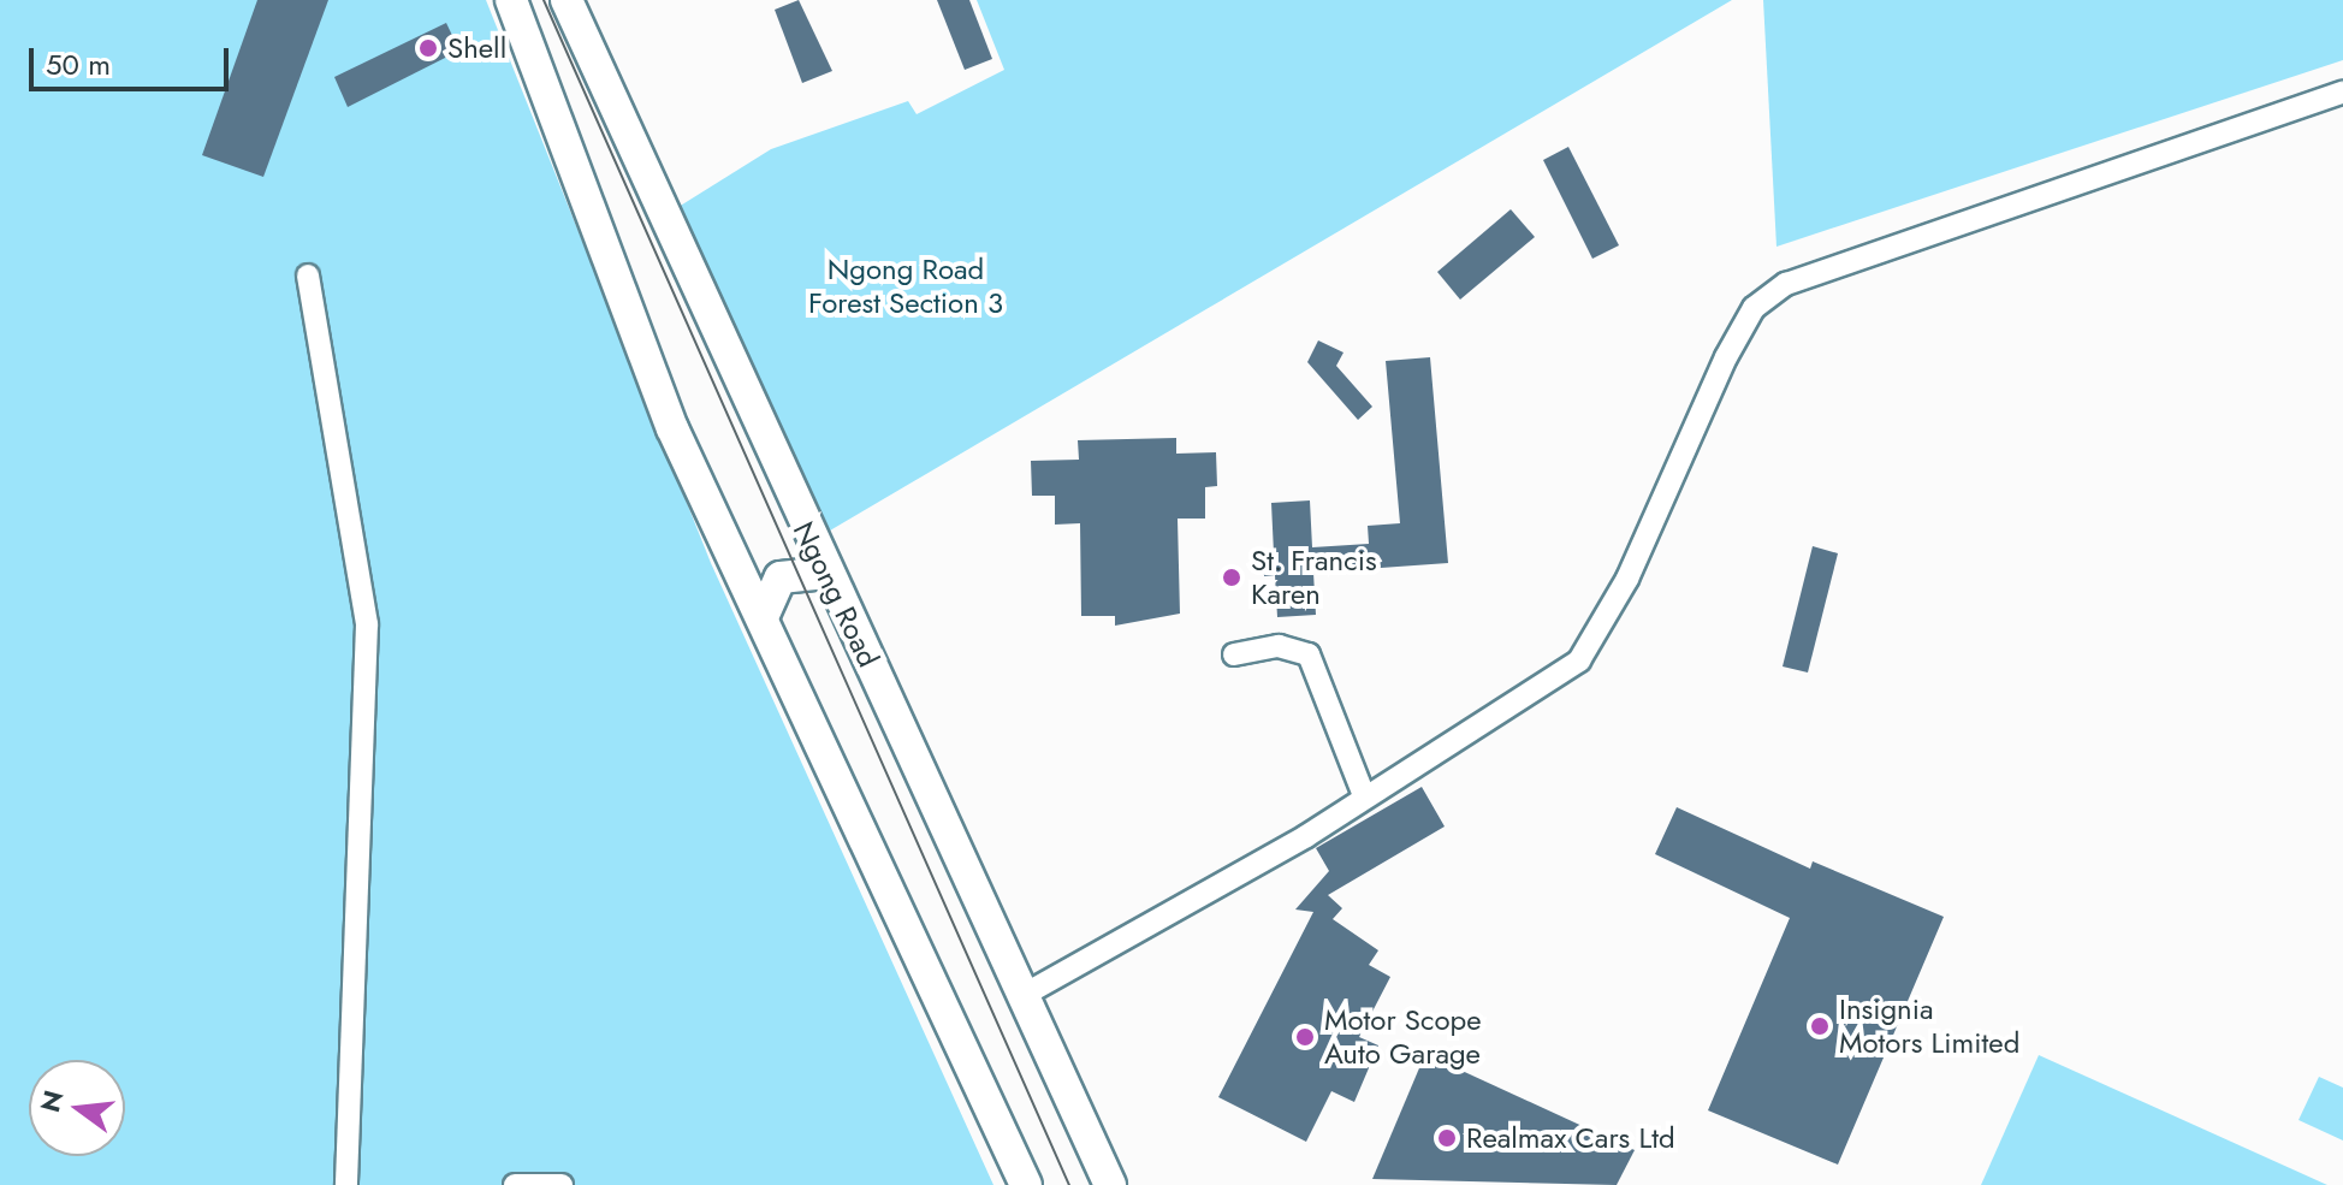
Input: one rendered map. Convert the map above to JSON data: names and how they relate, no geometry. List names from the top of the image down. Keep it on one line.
{"streets":{"main road":["Ngong Road"]},"parks":["Ngong Road Forest Section 3"],"places":["Shell","St. Francis Karen","Insignia Motors Limited","Motor Scope Auto Garage","Realmax Cars Ltd"],"scale_bar":"50 m","north":"left"}
